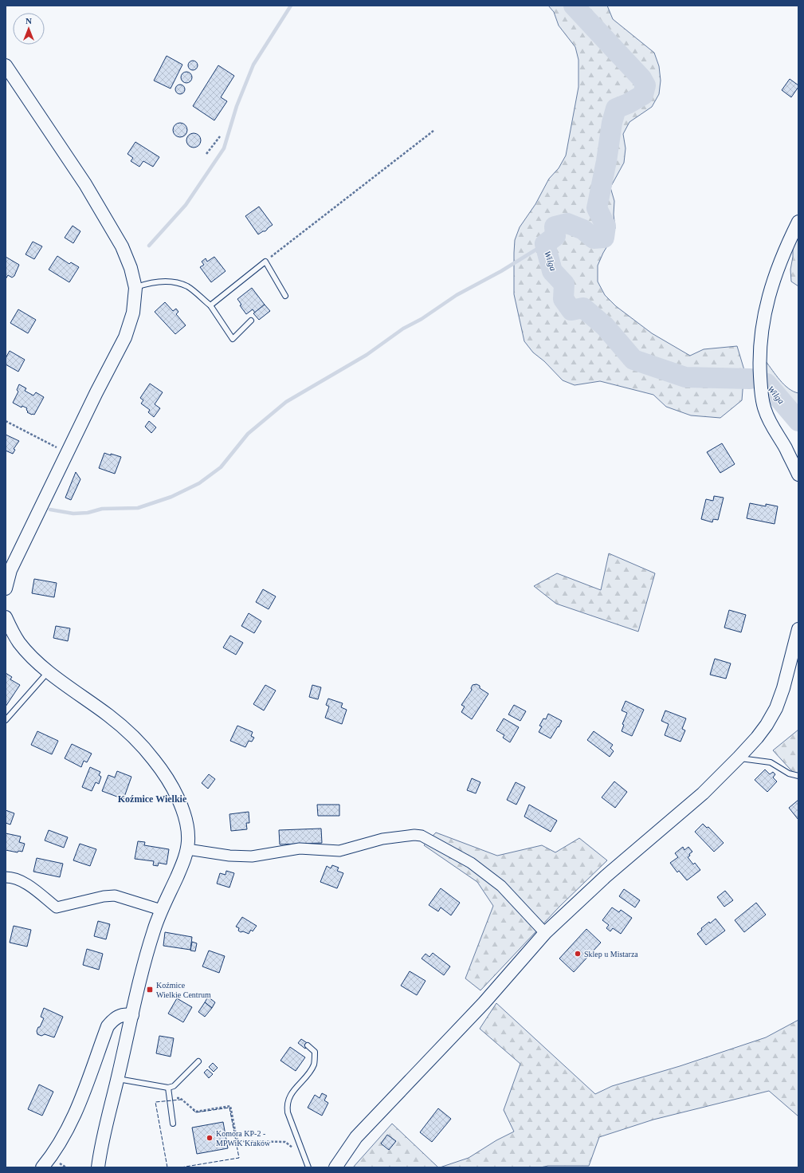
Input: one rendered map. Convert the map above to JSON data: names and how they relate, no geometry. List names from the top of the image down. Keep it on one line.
{"districts":["Koźmice Wielkie"],"water":["Wilga"],"places":{"other":["Sklep u Mistarza","Komora KP-2 - MPWiK Kraków"],"transit":["Koźmice Wielkie Centrum"]},"north":"top"}
